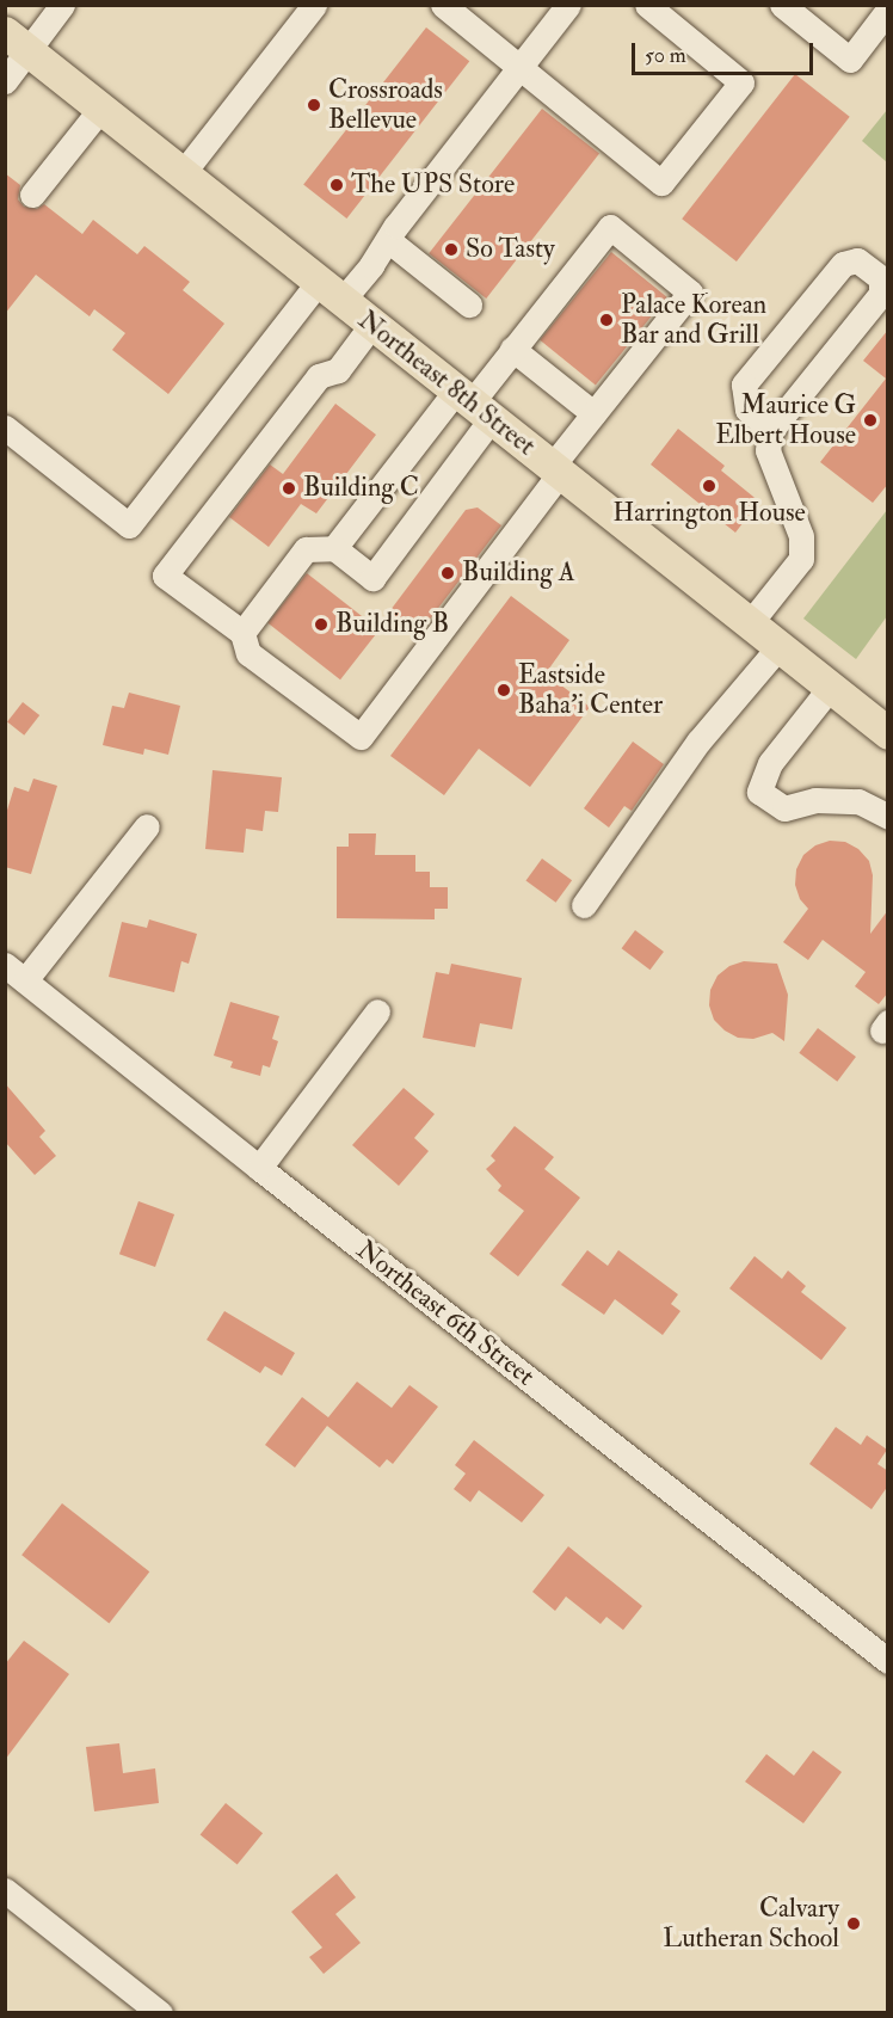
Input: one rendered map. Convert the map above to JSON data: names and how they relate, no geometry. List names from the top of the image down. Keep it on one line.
{"streets":{"main road":["Northeast 8th Street"],"street":["Northeast 6th Street"]},"places":["Crossroads Bellevue","The UPS Store","So Tasty","Palace Korean Bar and Grill","Maurice G Elbert House","Harrington House","Building C","Building A","Building B","Eastside Baha'i Center","Calvary Lutheran School"],"scale_bar":"50 m"}
